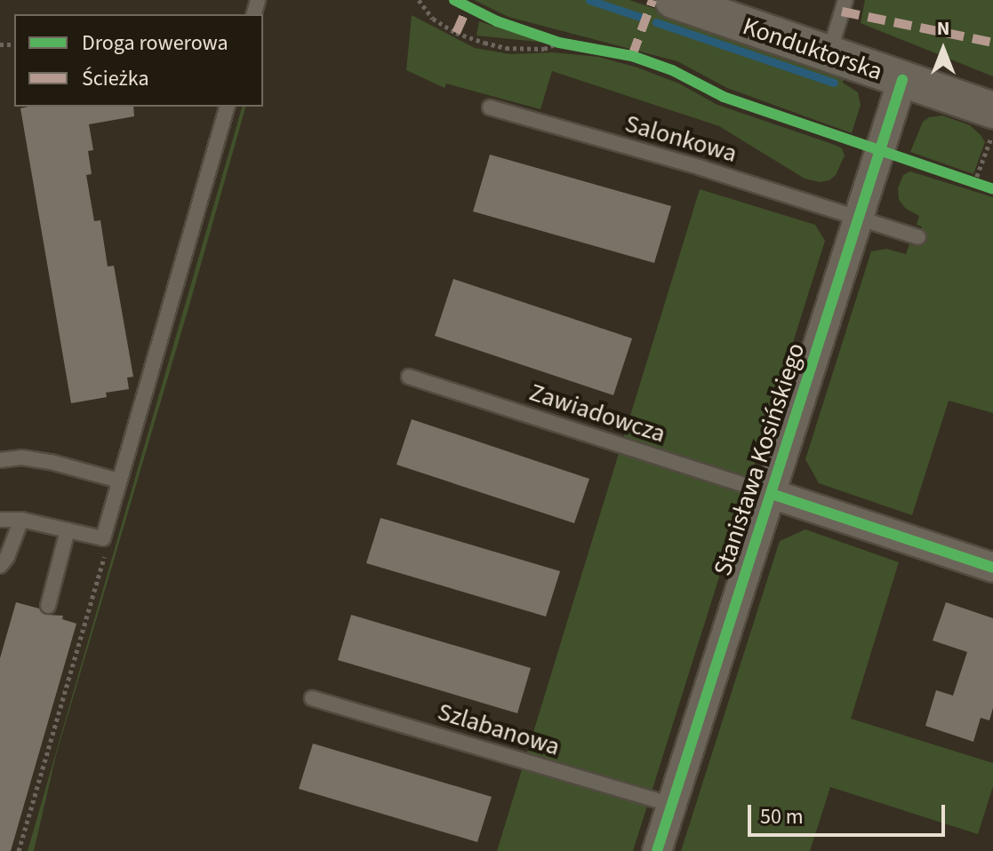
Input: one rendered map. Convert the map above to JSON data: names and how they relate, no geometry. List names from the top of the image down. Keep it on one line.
{"streets":{"street":["Konduktorska","Stanisława Kosińskiego"],"lane":["Salonkowa","Zawiadowcza","Szlabanowa"]},"crossings":[["Konduktorska","Stanisława Kosińskiego"],["Salonkowa","Stanisława Kosińskiego"],["Zawiadowcza","Stanisława Kosińskiego"],["Stanisława Kosińskiego","Szlabanowa"]],"legend":["Droga rowerowa","Ścieżka"],"scale_bar":"50 m","north":"top"}
